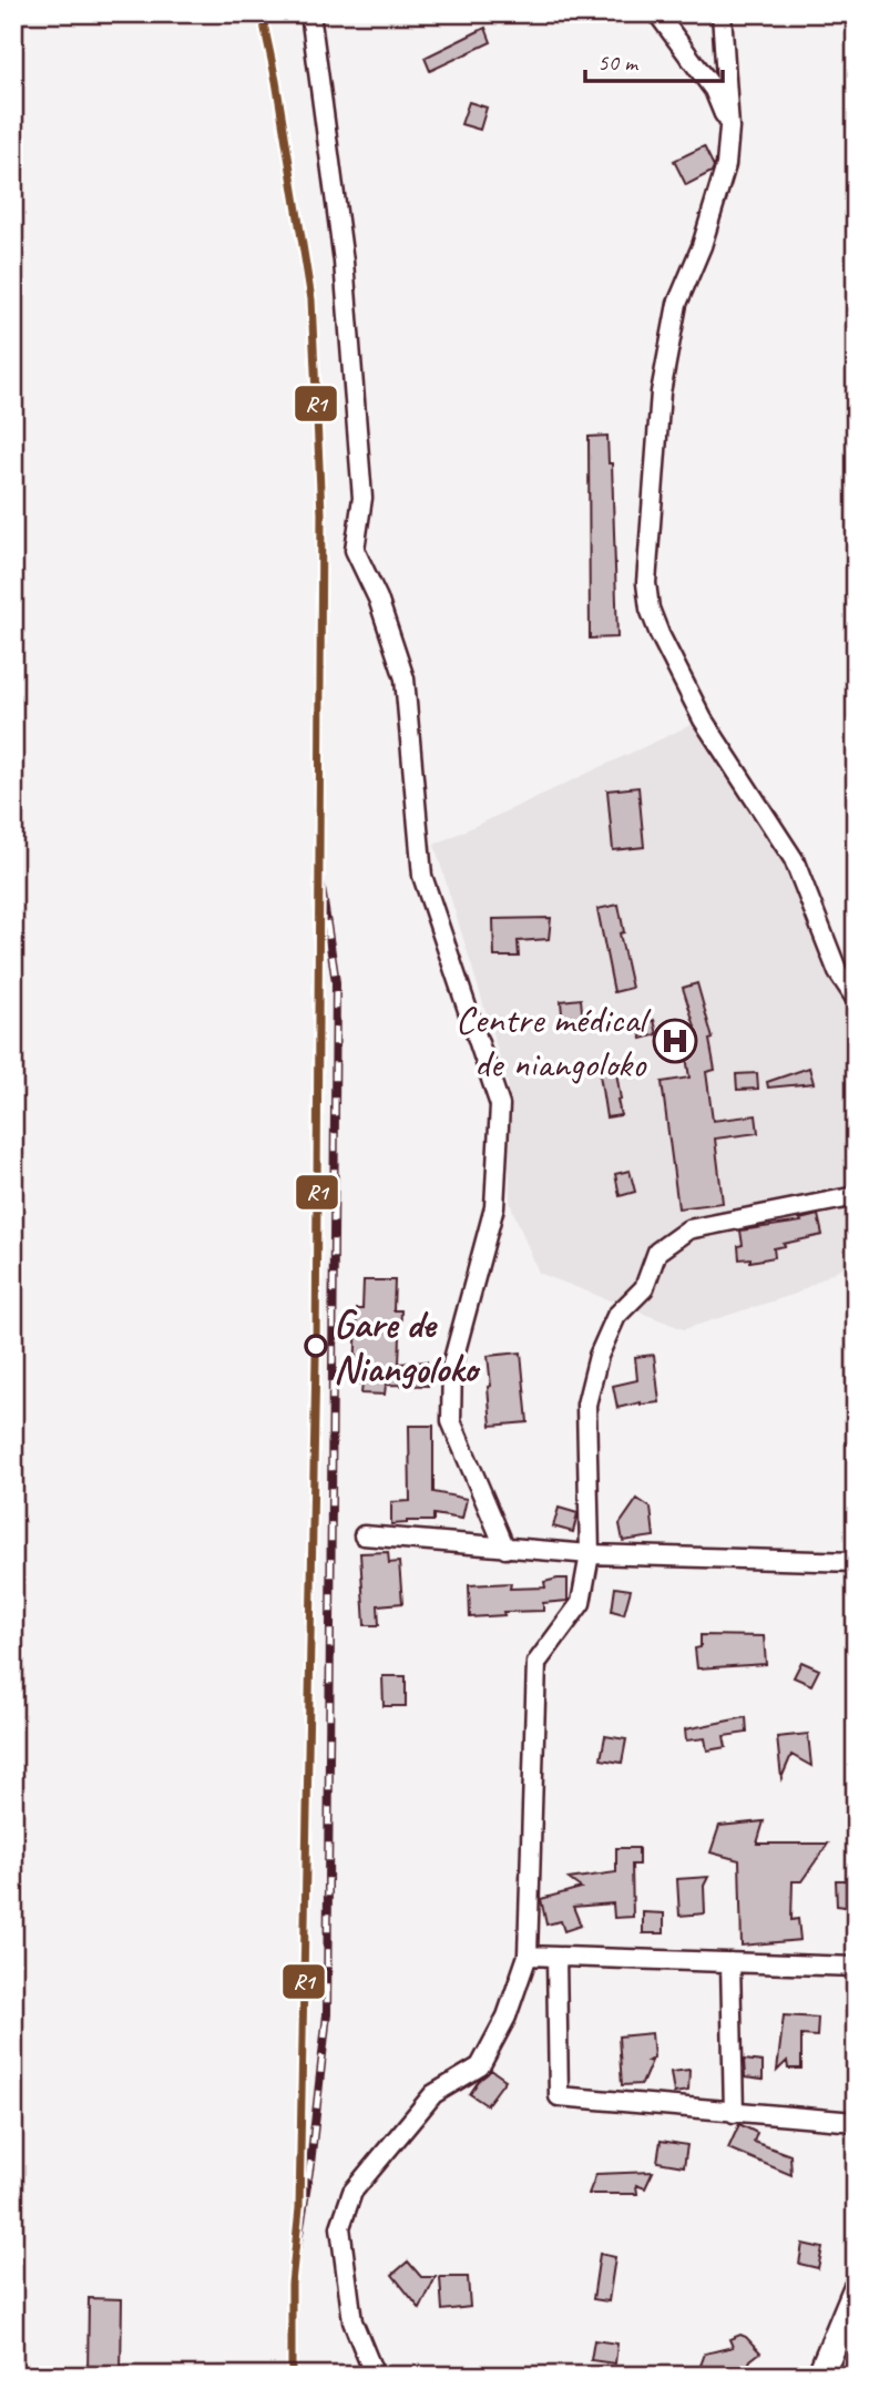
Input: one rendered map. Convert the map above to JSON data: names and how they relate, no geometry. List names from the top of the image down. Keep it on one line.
{"places":{"hospital":["Centre médical de niangoloko"],"other":["Gare de Niangoloko"]},"lines":["transit line R1"],"scale_bar":"50 m"}
